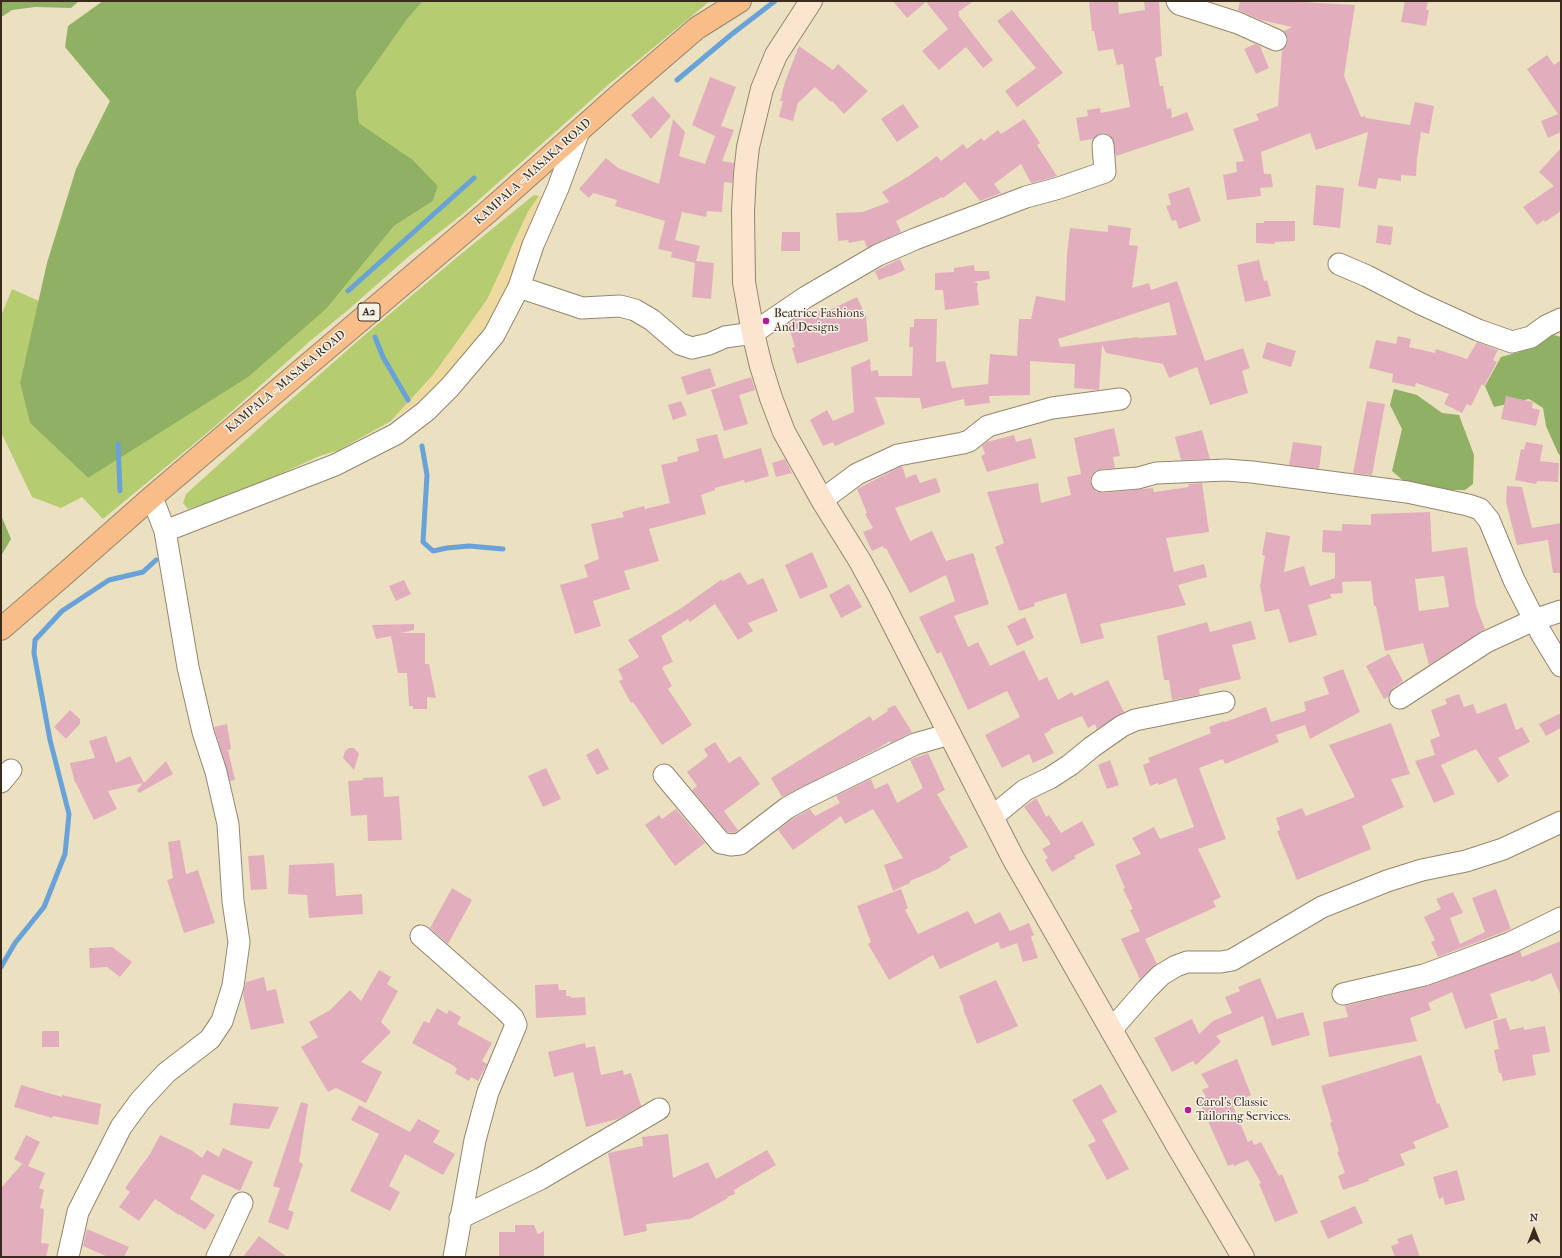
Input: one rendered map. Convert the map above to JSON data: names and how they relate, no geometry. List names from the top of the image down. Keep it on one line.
{"streets":{"main road":["KAMPALA - MASAKA ROAD","A2"]},"places":["Beatrice Fashions And Designs","Carol's Classic Tailoring Services."],"north":"top"}
